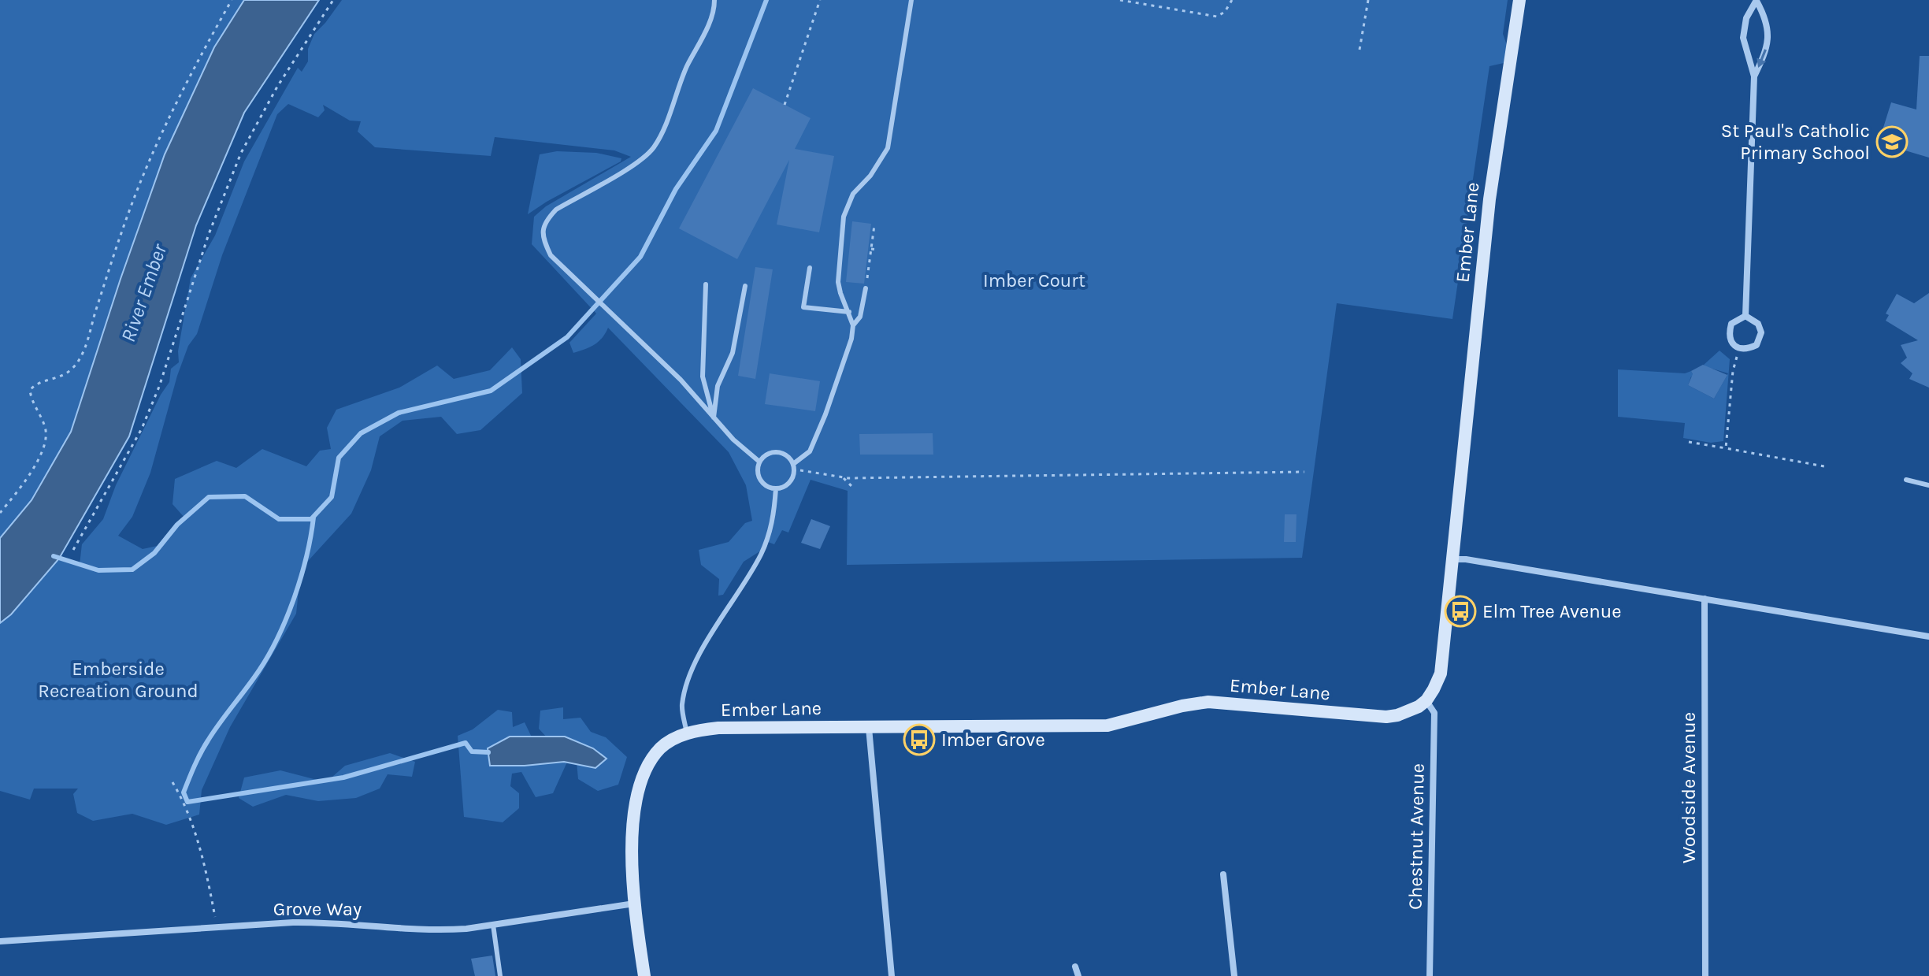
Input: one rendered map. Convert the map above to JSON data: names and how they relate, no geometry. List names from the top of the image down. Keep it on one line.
{"streets":{"main road":["Ember Lane"],"street":["Woodside Avenue","Chestnut Avenue","Grove Way"]},"crossings":[["Ember Lane","Chestnut Avenue"],["Ember Lane","Grove Way"]],"water":["River Ember"],"parks":["Imber Court","Emberside Recreation Ground"],"places":{"school or university":["St Paul's Catholic Primary School"],"bus stop":["Elm Tree Avenue","Imber Grove"]}}
